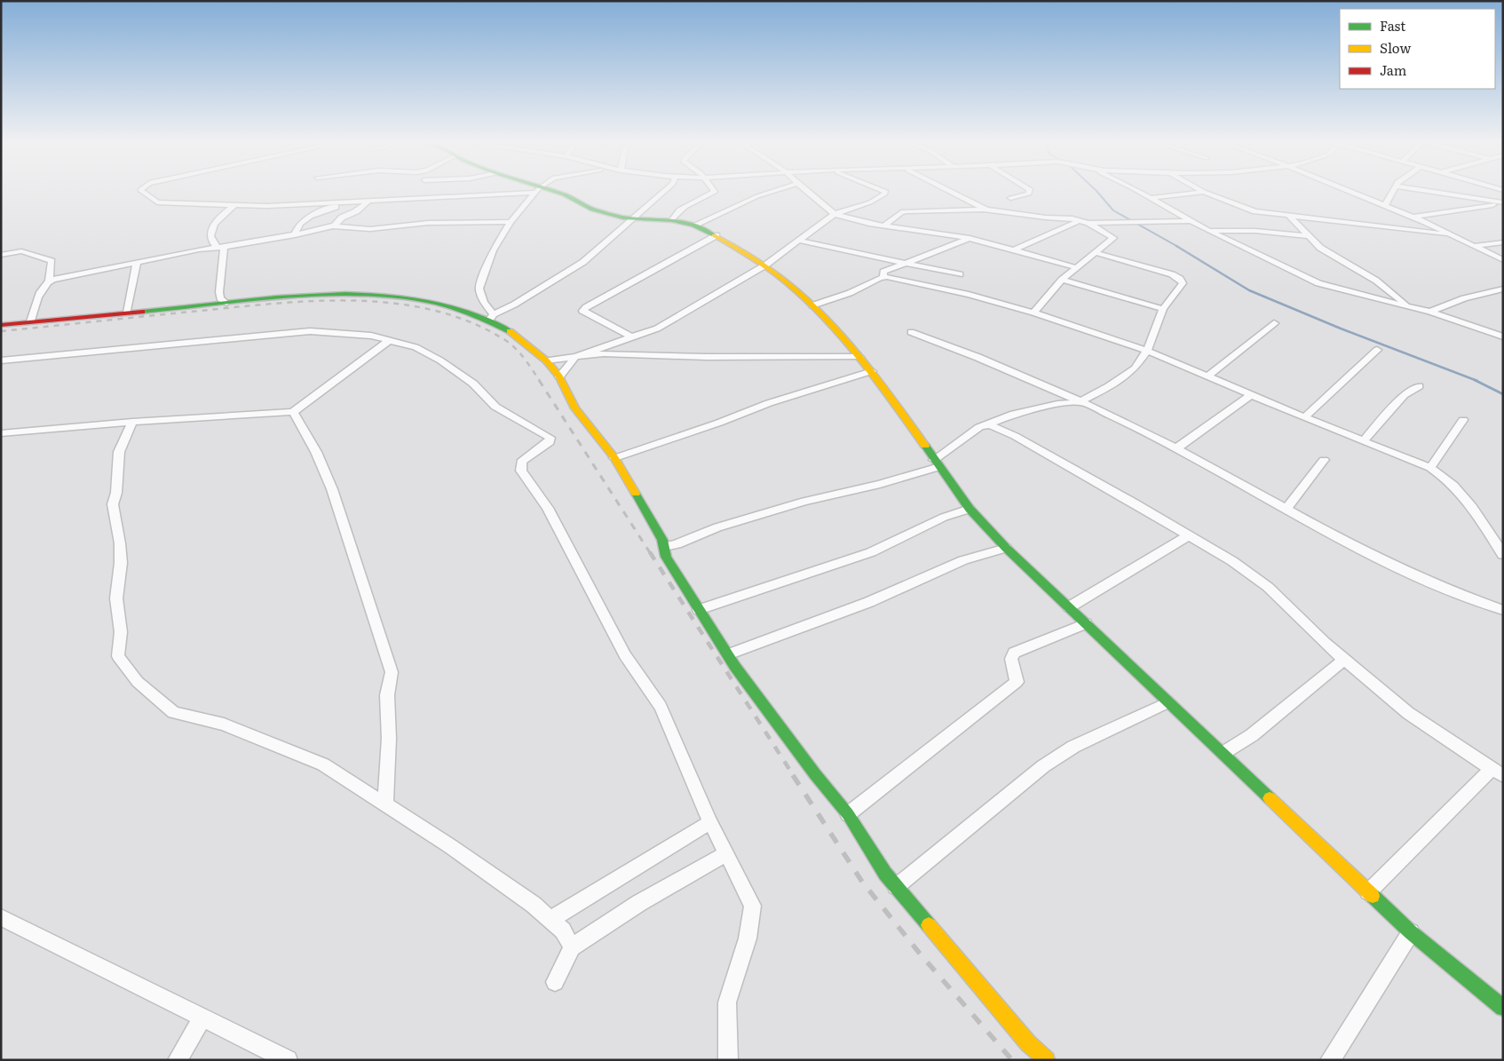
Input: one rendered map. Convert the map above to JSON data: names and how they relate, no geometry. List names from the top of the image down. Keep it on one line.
{"legend":["Fast","Slow","Jam"]}
